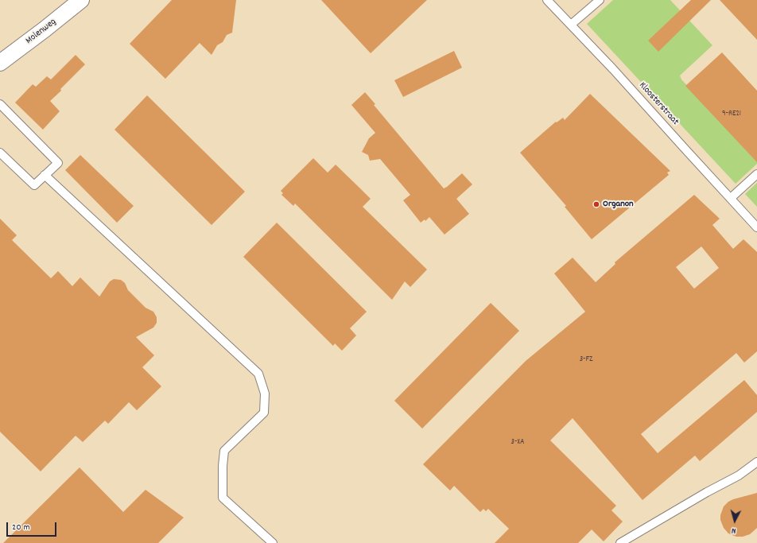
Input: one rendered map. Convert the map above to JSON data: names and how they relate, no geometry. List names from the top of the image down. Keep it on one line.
{"streets":{"street":["Molenweg"],"lane":["Kloosterstraat"]},"places":["Organon"],"house_numbers":["9-RE21","3-FZ","3-XA"],"scale_bar":"20 m","north":"bottom"}
